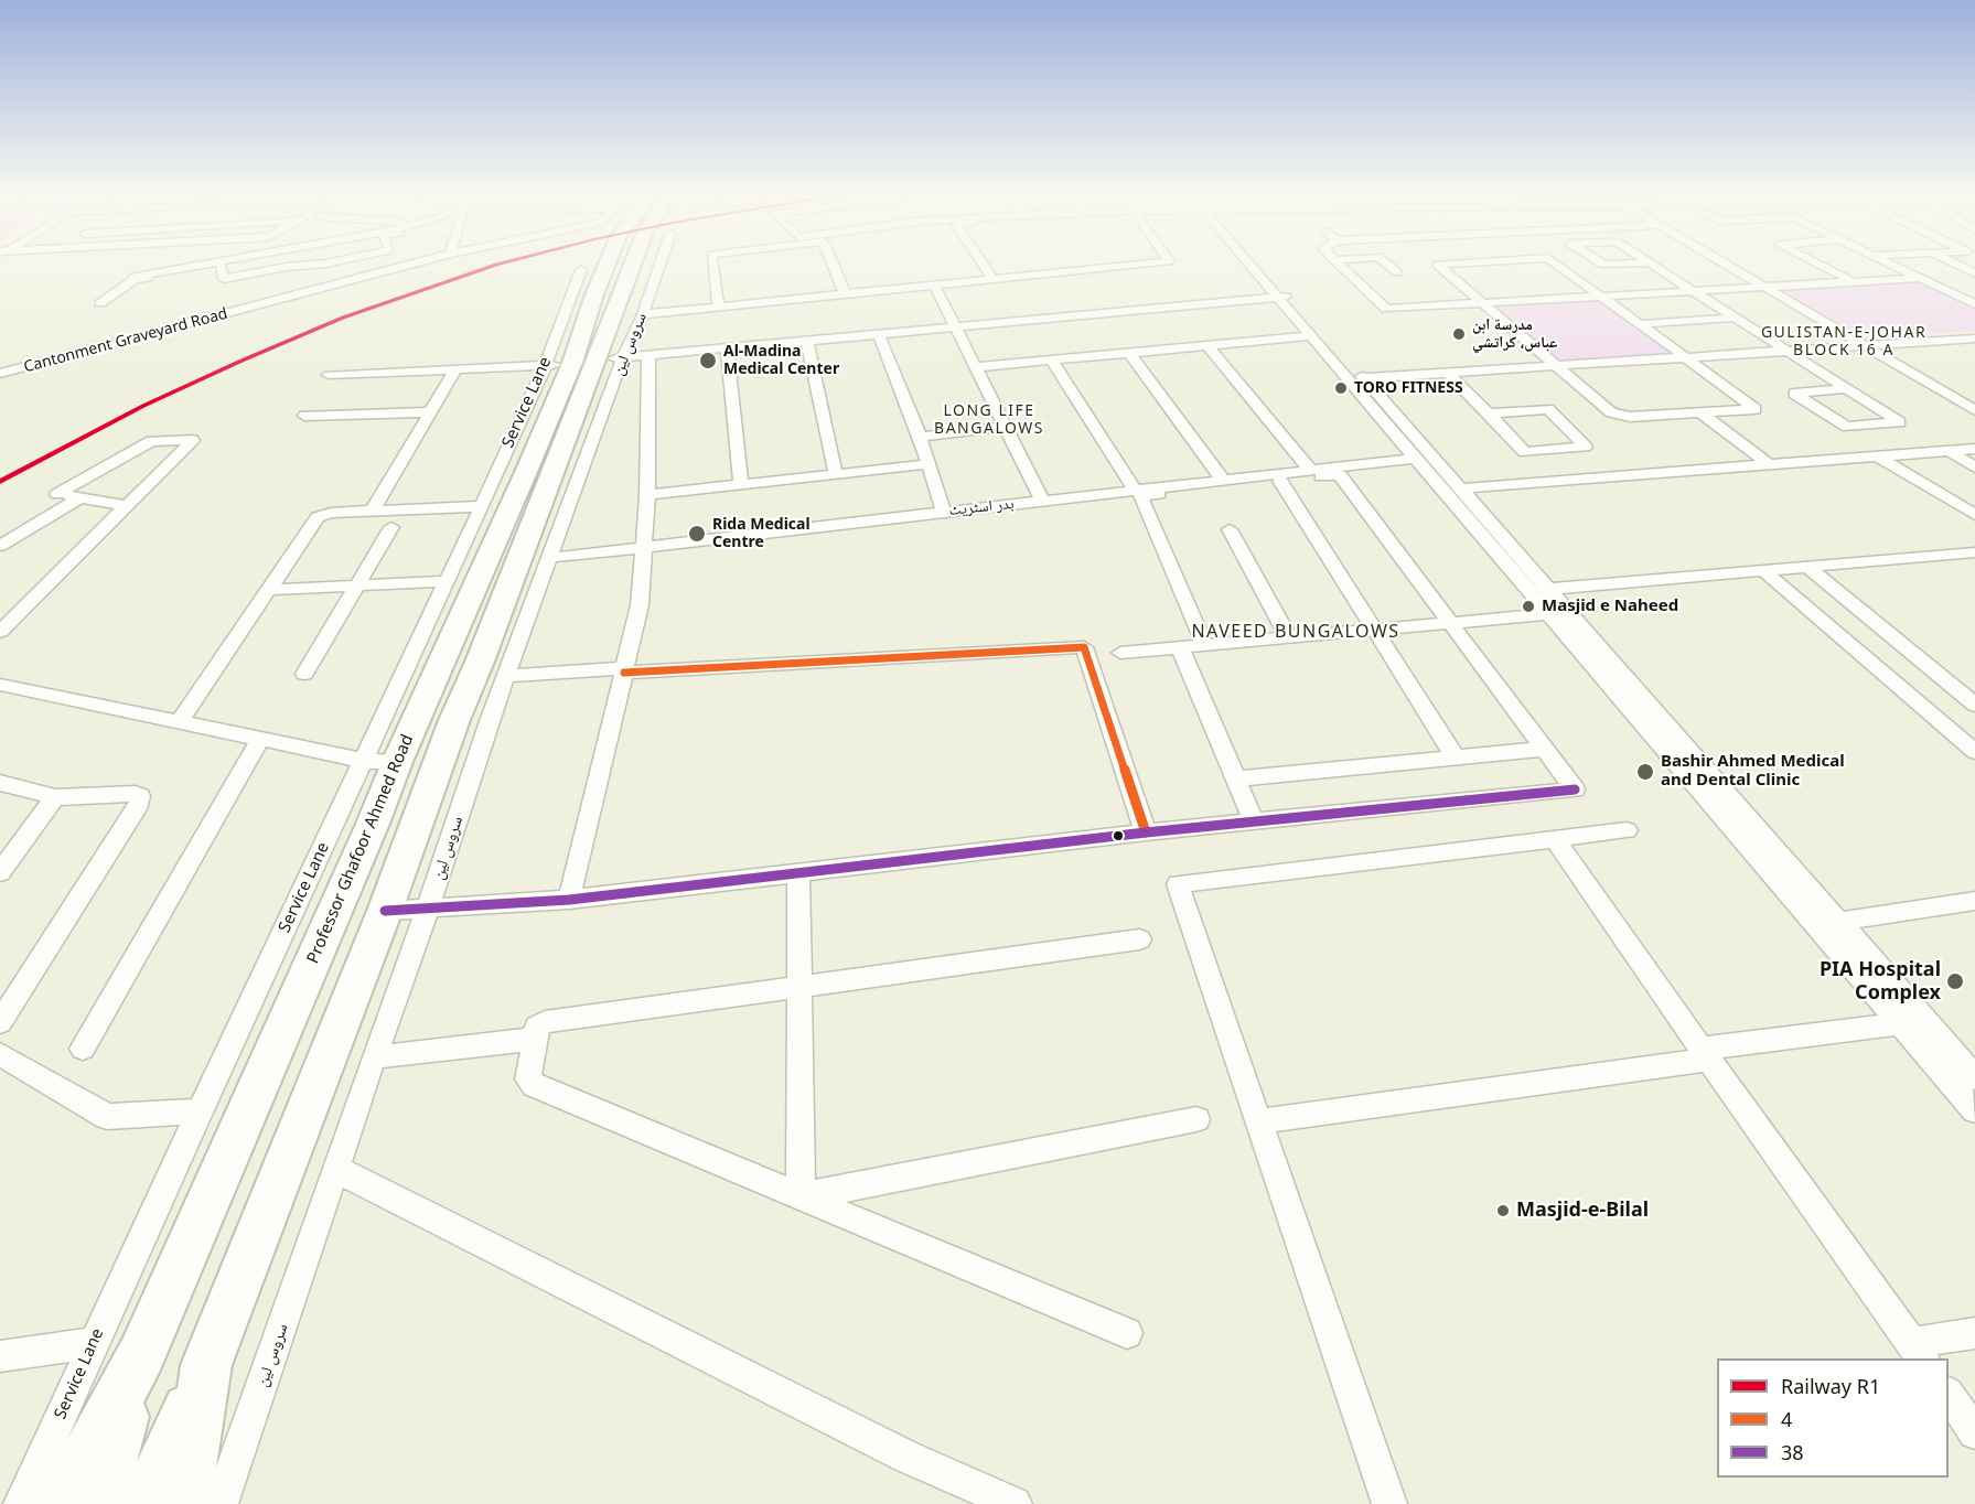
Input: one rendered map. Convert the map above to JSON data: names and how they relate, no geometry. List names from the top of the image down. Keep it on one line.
{"streets":{"main road":["Professor Ghafoor Ahmed Road"],"street":["Cantonment Graveyard Road","سروس لین","Service Lane","بدر اسٹریٹ"]},"crossings":[["سروس لین","Service Lane"],["سروس لین","بدر اسٹریٹ"],["سروس لین","Professor Ghafoor Ahmed Road"],["Service Lane","Professor Ghafoor Ahmed Road"],["بدر اسٹریٹ","Professor Ghafoor Ahmed Road"]],"districts":["GULISTAN-E-JOHAR BLOCK 16 A","LONG LIFE BANGALOWS","NAVEED BUNGALOWS"],"places":["مدرسة ابن عباس، كراتشي","Al-Madina Medical Center","TORO FITNESS","Rida Medical Centre","Masjid e Naheed","Bashir Ahmed Medical and Dental Clinic","PIA Hospital Complex","Masjid-e-Bilal"],"lines":["rail line R1","transit line 4","transit line 38"],"legend":["Railway R1","4","38"]}
